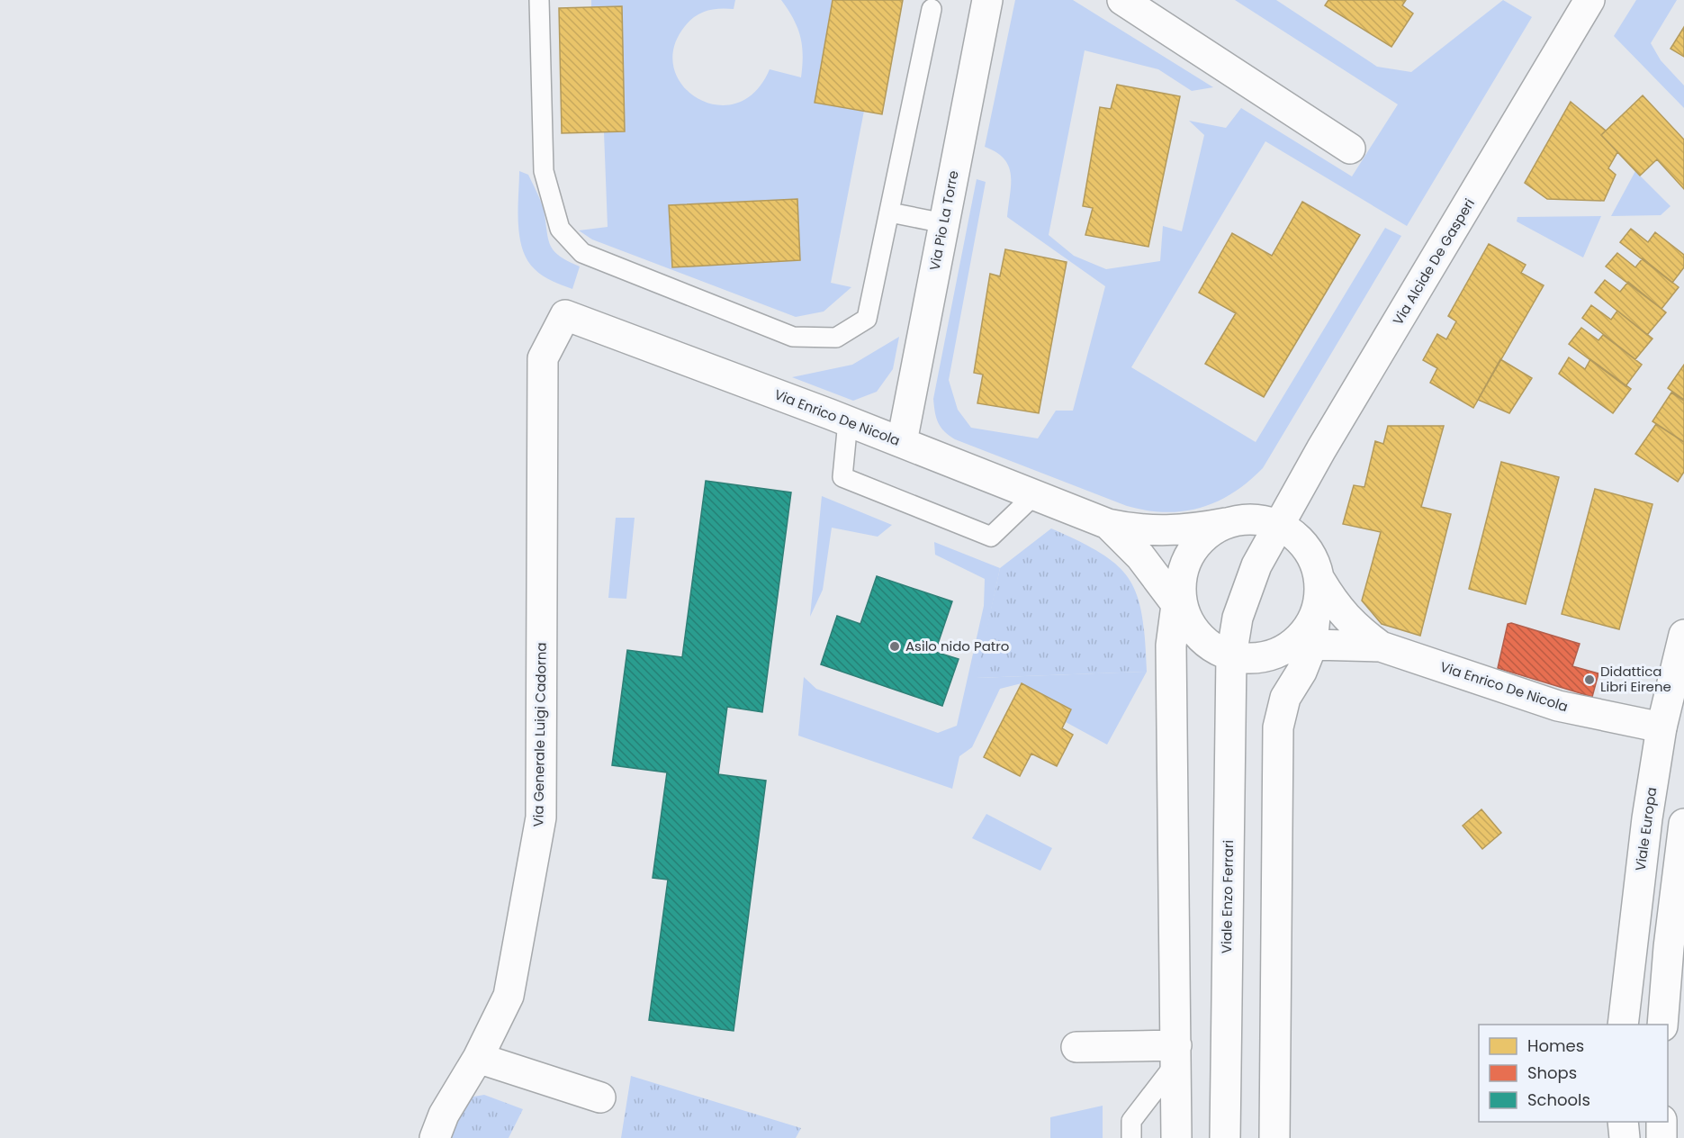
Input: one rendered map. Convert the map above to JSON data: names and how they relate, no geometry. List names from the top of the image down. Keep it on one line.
{"streets":{"street":["Via Pio La Torre","Via Alcide De Gasperi","Via Enrico De Nicola","Via Generale Luigi Cadorna","Viale Europa","Viale Enzo Ferrari"]},"crossings":[["Via Pio La Torre","Via Enrico De Nicola"],["Via Alcide De Gasperi","Viale Enzo Ferrari"],["Via Enrico De Nicola","Via Generale Luigi Cadorna"],["Via Enrico De Nicola","Viale Europa"]],"places":["Asilo nido Patro","Didattica Libri Eirene"],"legend":["Homes","Shops","Schools"]}
